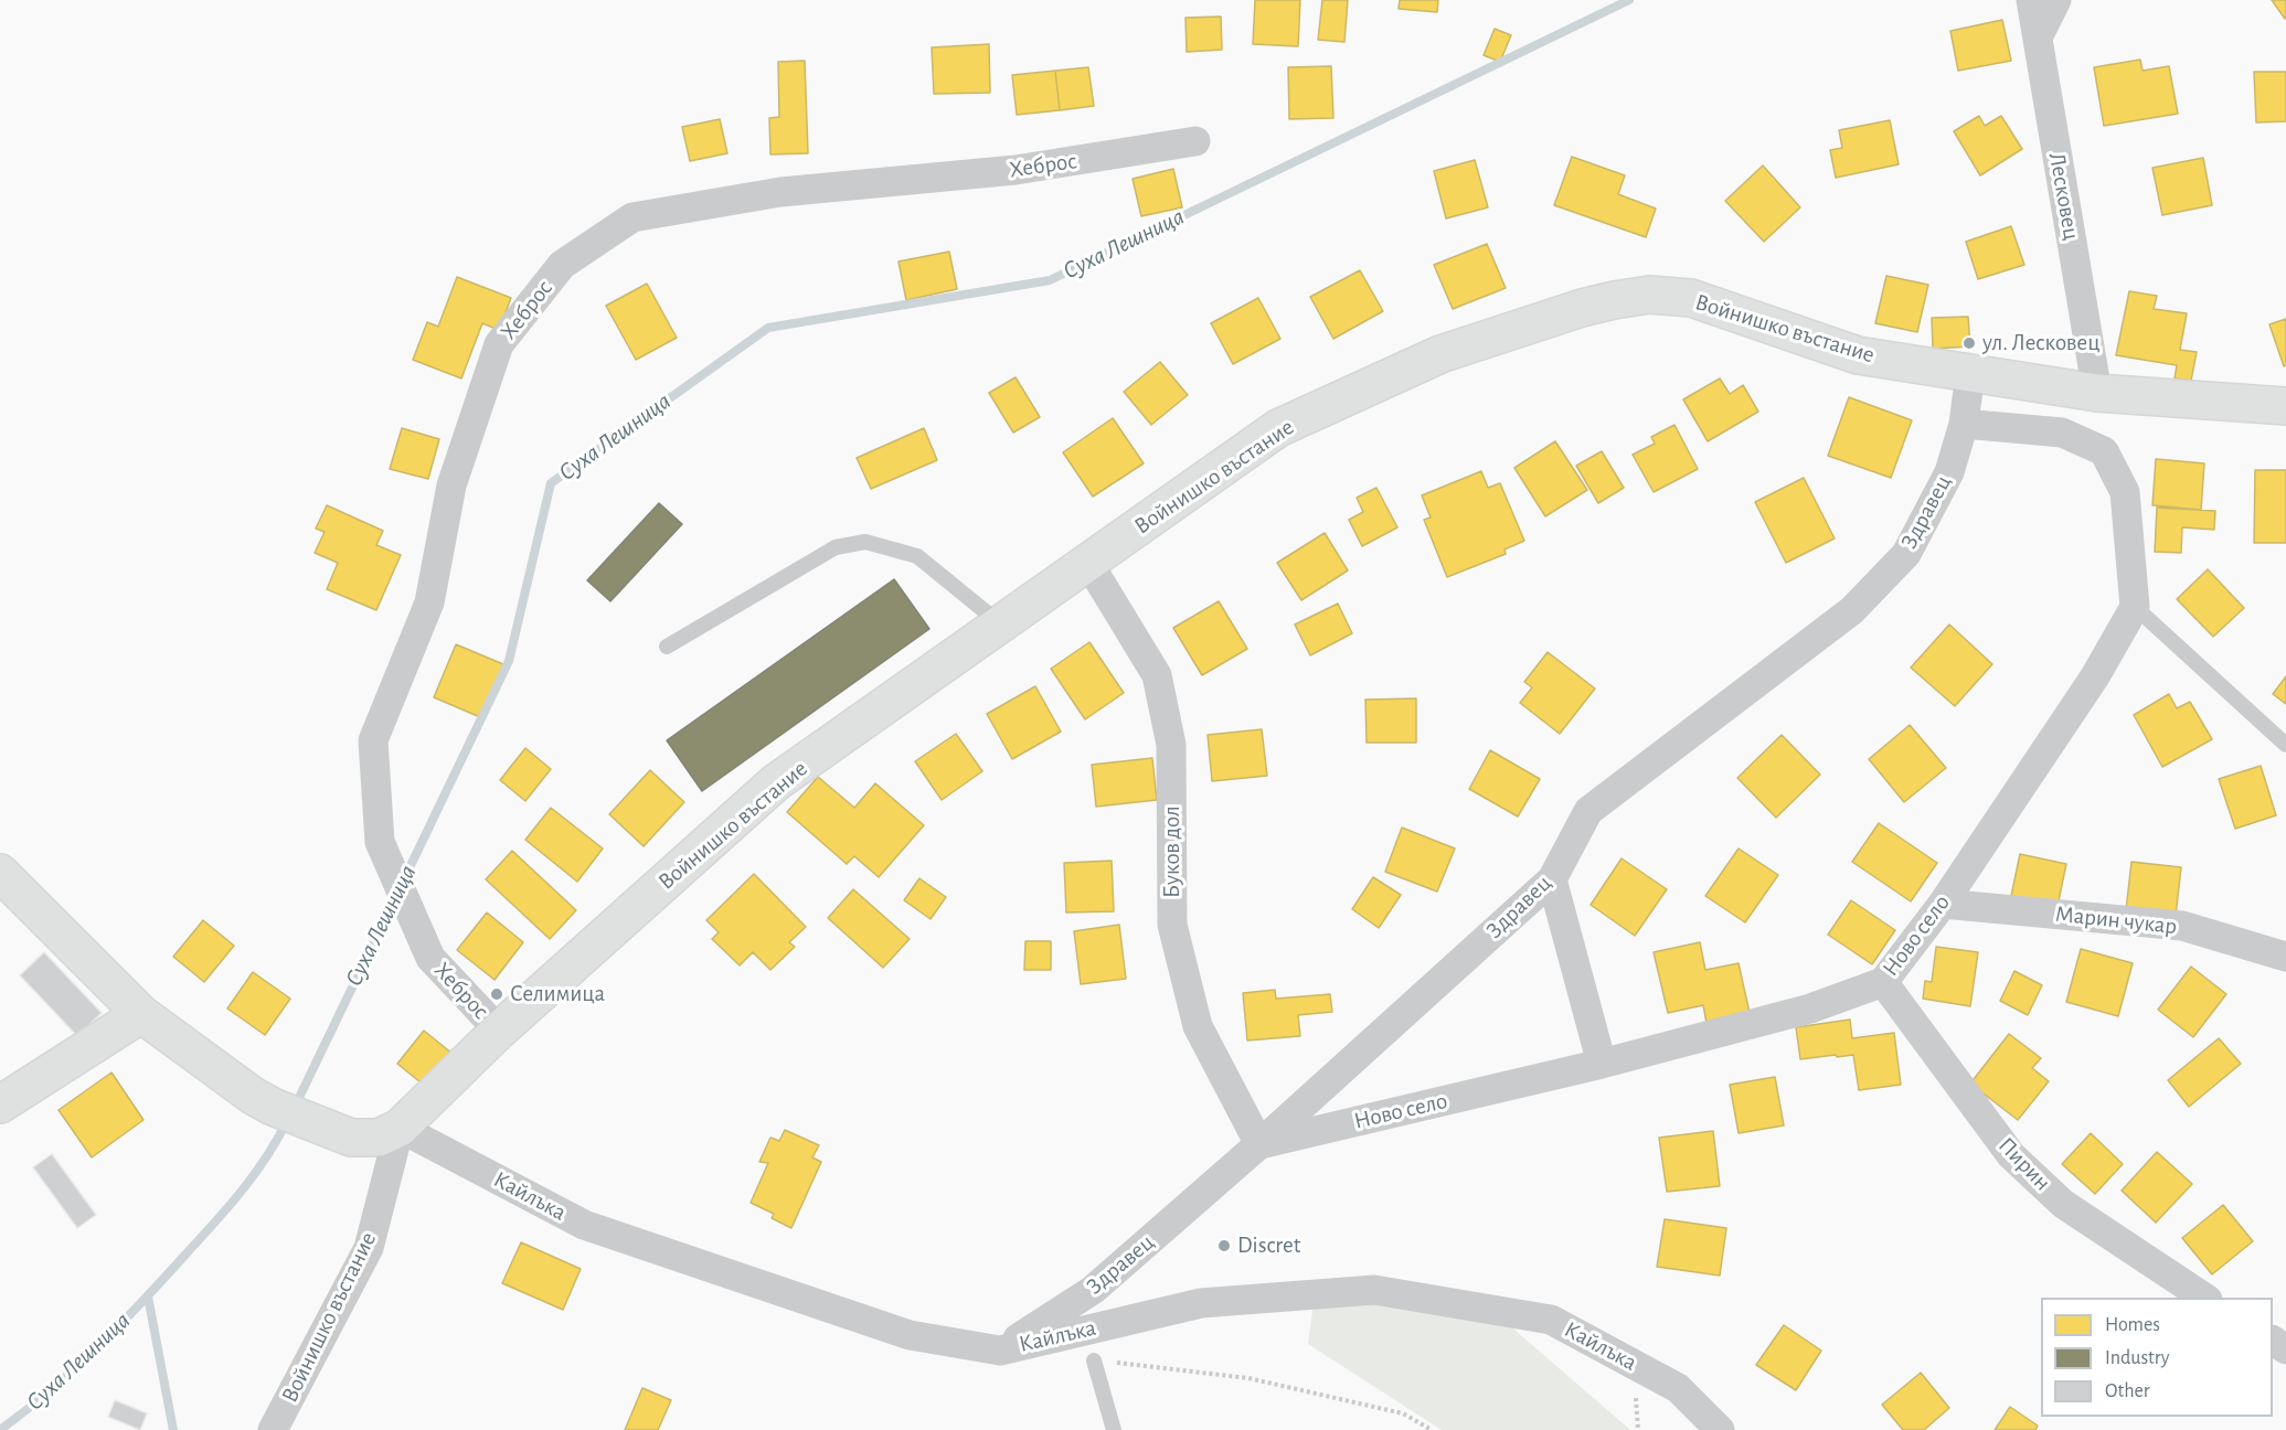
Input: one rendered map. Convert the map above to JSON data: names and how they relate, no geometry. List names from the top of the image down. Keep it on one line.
{"streets":{"street":["Хеброс","Лесковец","Войнишко въстание","Здравец","Буков дол","Марин чукар","Ново село","Пирин","Кайлъка"]},"crossings":[["Хеброс","Войнишко въстание"],["Лесковец","Войнишко въстание"],["Войнишко въстание","Здравец"],["Войнишко въстание","Буков дол"],["Войнишко въстание","Кайлъка"],["Здравец","Буков дол"],["Здравец","Ново село"],["Здравец","Кайлъка"],["Буков дол","Ново село"],["Марин чукар","Ново село"],["Ново село","Пирин"]],"water":["Суха Лешница"],"places":["ул. Лесковец","Селимица","Discret"],"legend":["Homes","Industry","Other"]}
